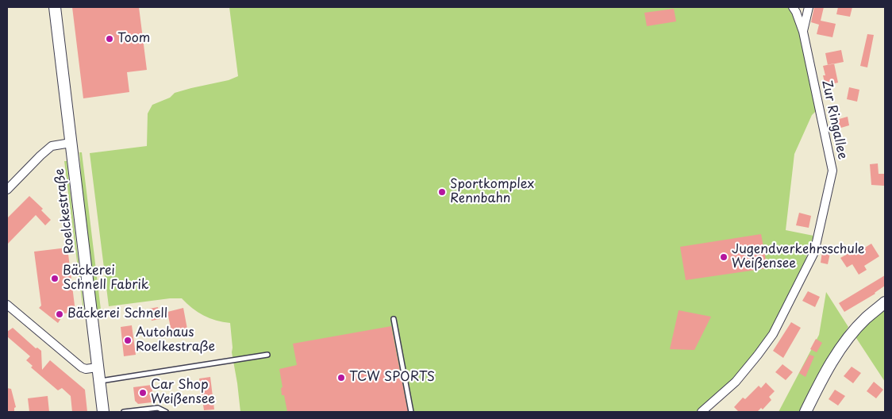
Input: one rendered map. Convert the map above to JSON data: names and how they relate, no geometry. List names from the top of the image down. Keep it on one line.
{"streets":{"main road":["Roelckestraße"],"street":["Zur Ringallee"]},"places":["Toom","Sportkomplex Rennbahn","Jugendverkehrsschule Weißensee","Bäckerei Schnell Fabrik","Bäckerei Schnell","Autohaus Roelkestraße","TCW SPORTS","Car Shop Weißensee"]}
